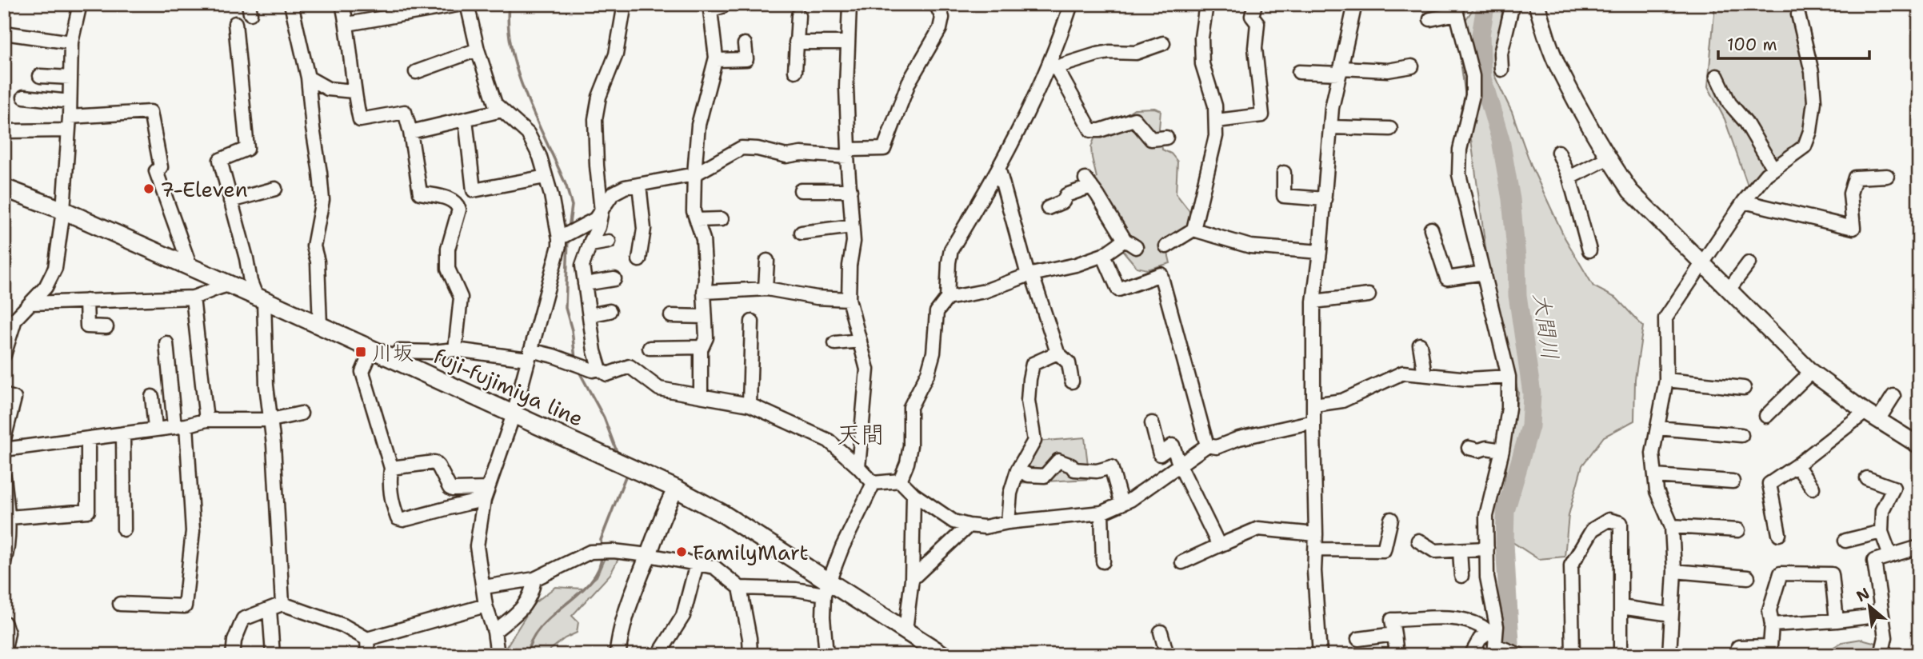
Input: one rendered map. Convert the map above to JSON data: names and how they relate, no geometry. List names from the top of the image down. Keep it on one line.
{"streets":{"main road":["fuji-fujimiya line"]},"districts":["天間"],"water":["大間川"],"places":{"other":["7-Eleven","FamilyMart"],"transit":["川坂"]},"scale_bar":"100 m","north":"top left"}
